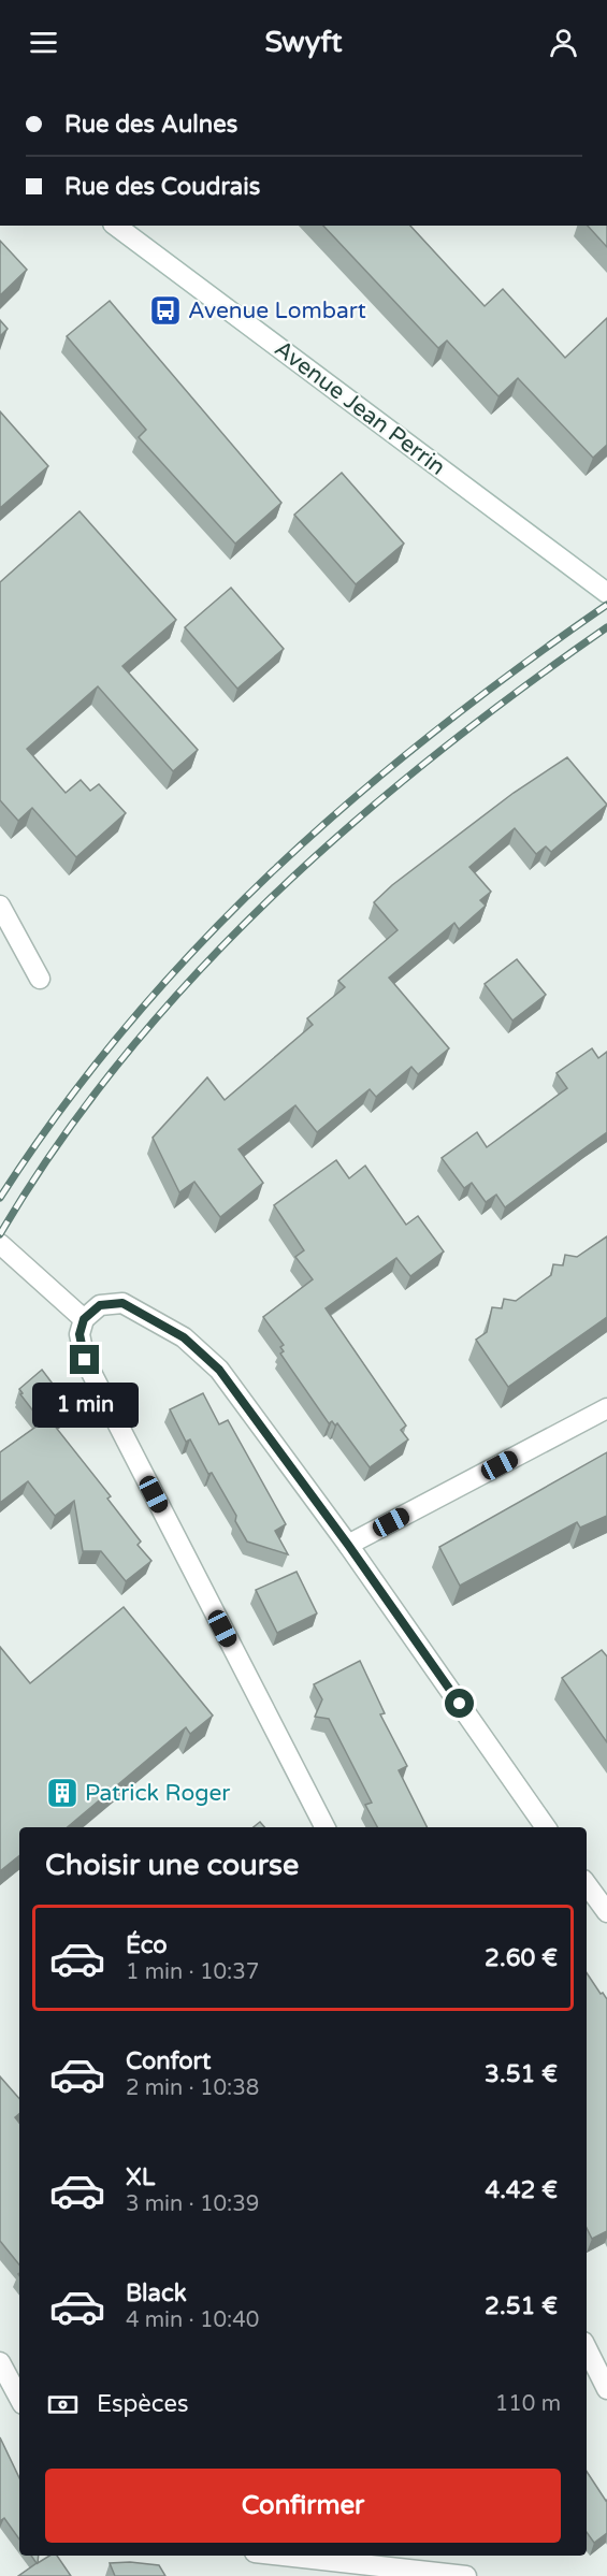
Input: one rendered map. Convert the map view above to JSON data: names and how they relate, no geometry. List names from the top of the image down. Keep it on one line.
{"streets":{"street":["Avenue Jean Perrin"]},"places":{"bus stop":["Avenue Lombart"],"building":["Patrick Roger"]},"page":{"header":"Swyft","banner":["Rue des Aulnes","Rue des Coudrais"],"bubble":"1 min","heading":"Choisir une course","list":[{"name":"Éco","note":"1 min · 10:37","value":"2.60 €"},{"name":"Confort","note":"2 min · 10:38","value":"3.51 €"},{"name":"XL","note":"3 min · 10:39","value":"4.42 €"},{"name":"Black","note":"4 min · 10:40","value":"2.51 €"}],"pay":["Espèces","110 m"],"buttons":"Confirmer"}}
